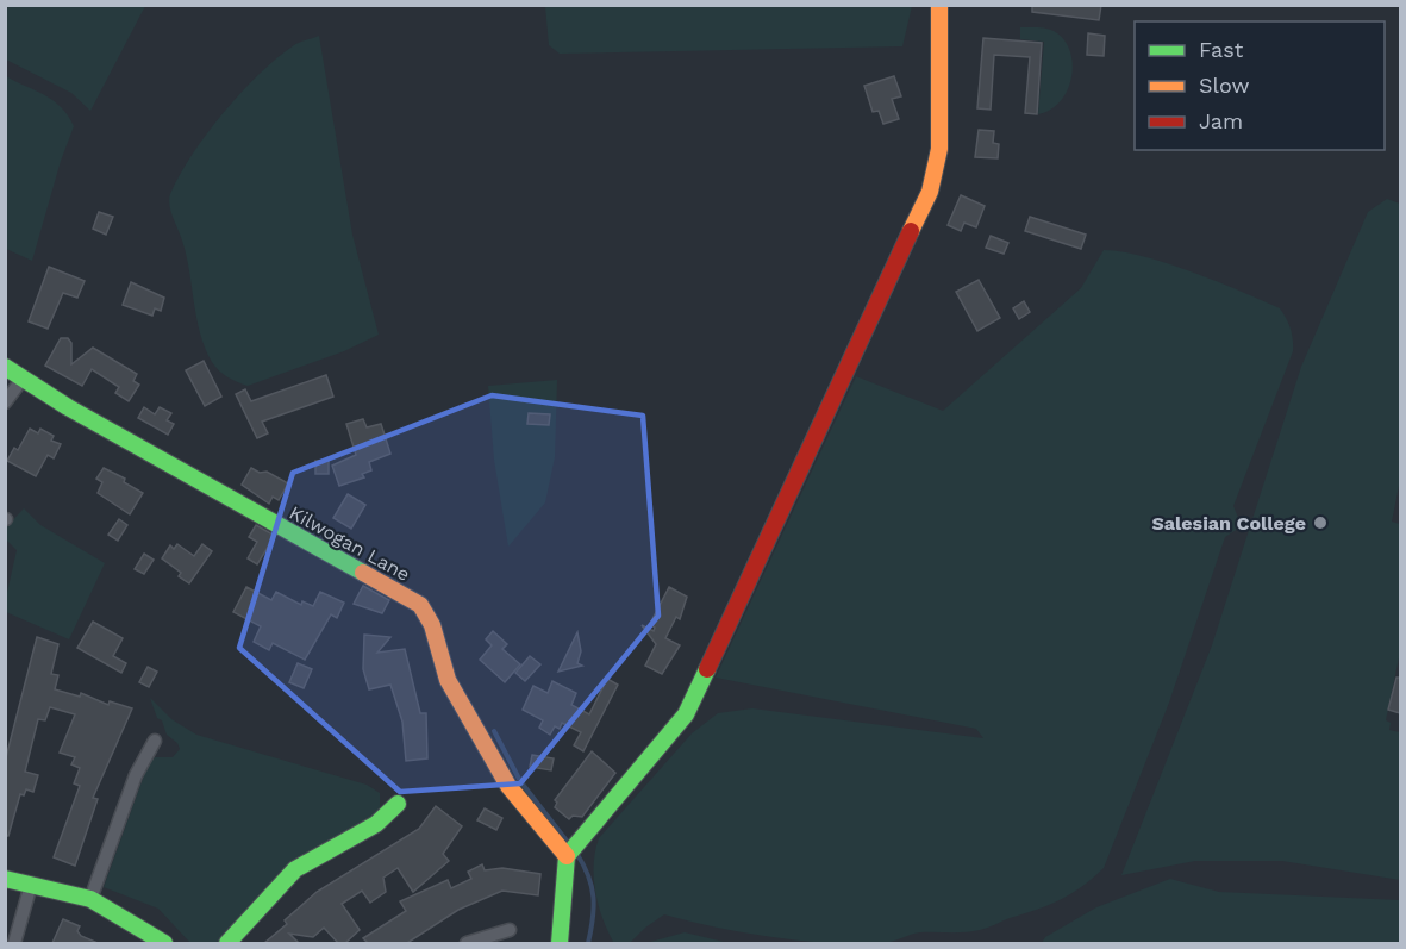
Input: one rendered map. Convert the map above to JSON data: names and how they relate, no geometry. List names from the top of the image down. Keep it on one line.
{"streets":{"street":["Kilwogan Lane"]},"places":["Salesian College"],"legend":["Fast","Slow","Jam"]}
